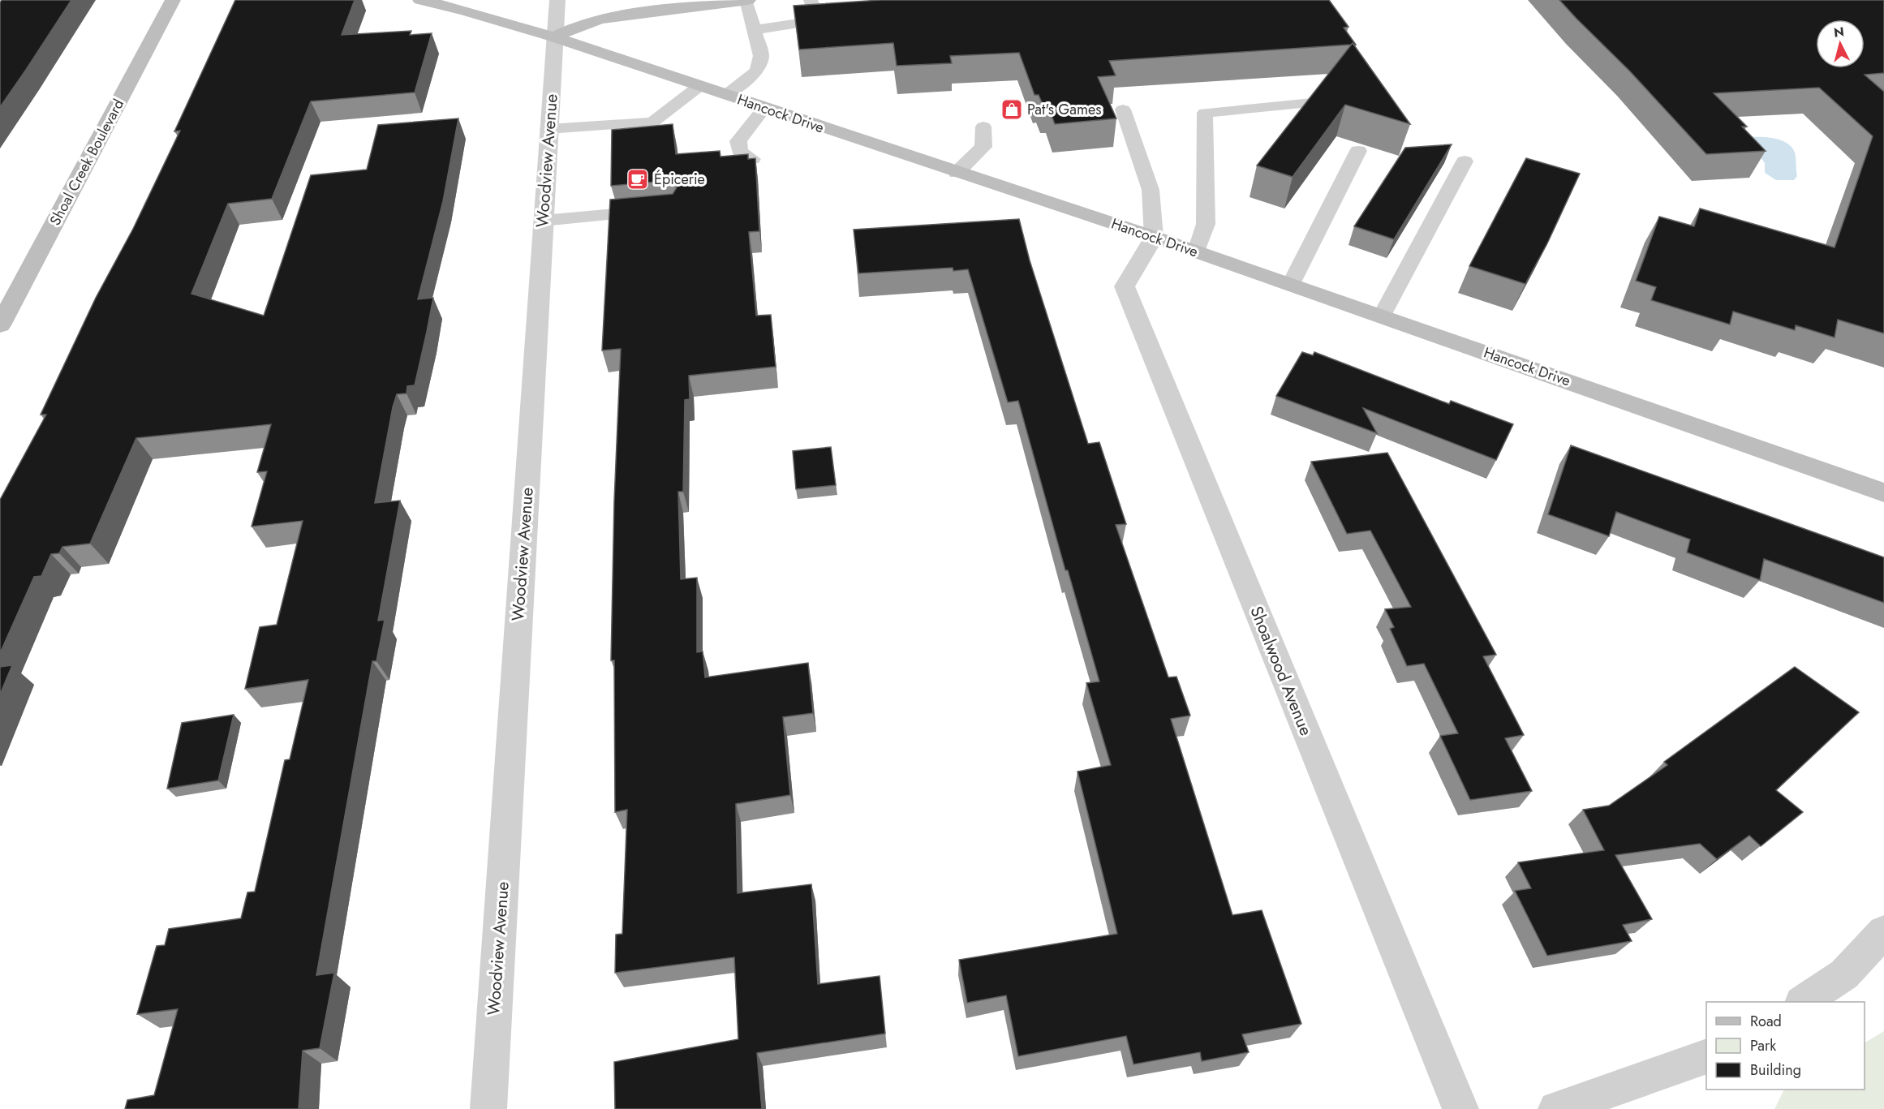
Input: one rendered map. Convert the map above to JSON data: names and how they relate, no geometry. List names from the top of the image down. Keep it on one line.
{"streets":{"street":["Hancock Drive","Woodview Avenue","Shoal Creek Boulevard","Shoalwood Avenue"]},"crossings":[["Hancock Drive","Woodview Avenue"],["Hancock Drive","Shoalwood Avenue"]],"places":{"shop":["Pat's Games"],"cafe":["Épicerie"]},"legend":["Road","Park","Building"],"north":"top"}
